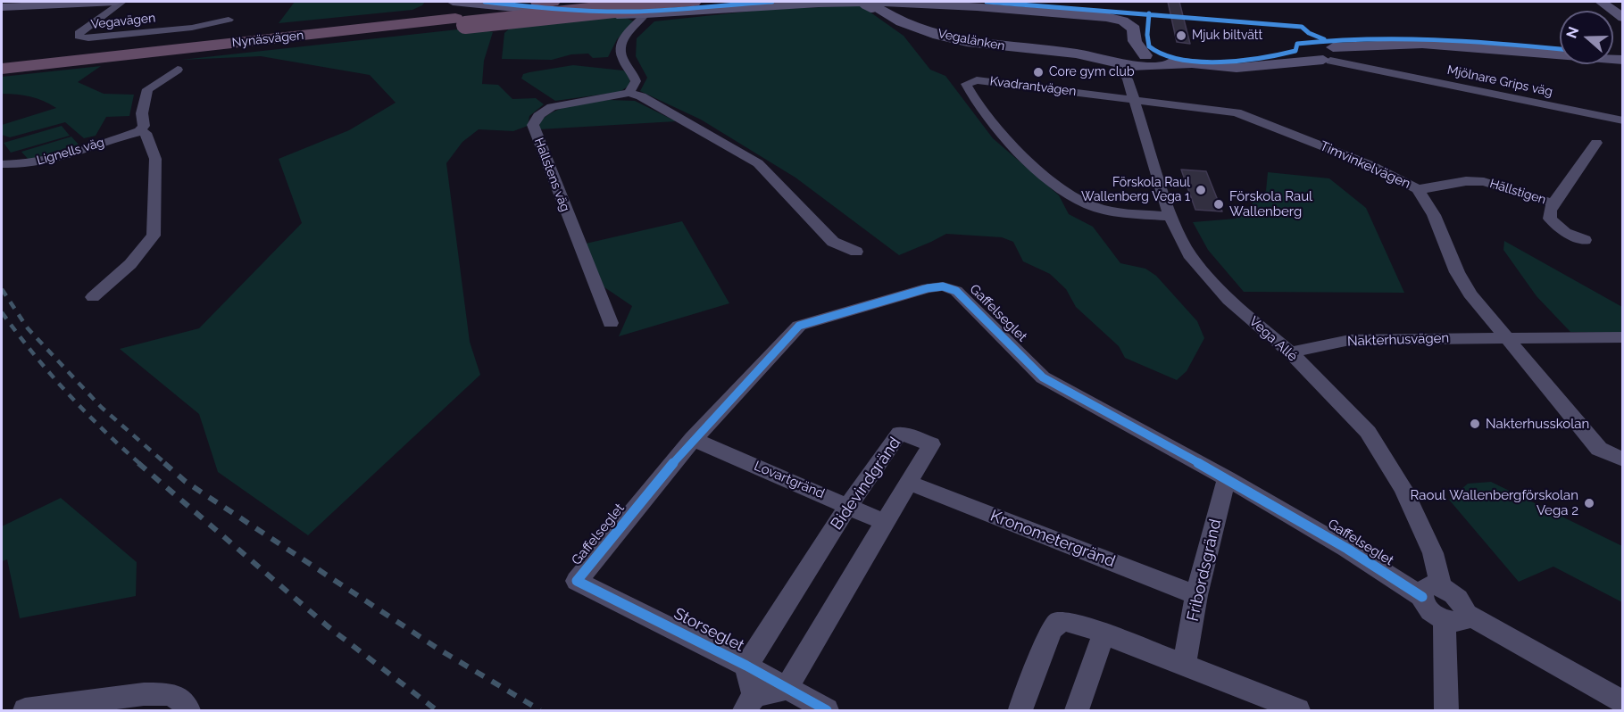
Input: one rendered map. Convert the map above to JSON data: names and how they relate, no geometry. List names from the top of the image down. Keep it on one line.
{"streets":{"highway":["Nynäsvägen"],"street":["Vegavägen","Vegalänken","Mjölnare Grips väg","Kvadrantvägen","Lignells väg","Timvinkelvägen","Hallstens väg","Hällstigen","Gaffelseglet","Vega Allé","Nakterhusvägen","Lovartgränd","Bidevindgränd","Kronometergränd","Fribordsgränd","Storseglet"]},"crossings":[["Nynäsvägen","Vegalänken"],["Vegalänken","Vega Allé"],["Kvadrantvägen","Timvinkelvägen"],["Kvadrantvägen","Vega Allé"],["Timvinkelvägen","Hällstigen"],["Timvinkelvägen","Vega Allé"],["Timvinkelvägen","Nakterhusvägen"],["Gaffelseglet","Vega Allé"],["Gaffelseglet","Lovartgränd"],["Gaffelseglet","Fribordsgränd"],["Gaffelseglet","Storseglet"],["Vega Allé","Nakterhusvägen"],["Lovartgränd","Bidevindgränd"],["Bidevindgränd","Kronometergränd"],["Bidevindgränd","Storseglet"],["Kronometergränd","Fribordsgränd"]],"places":["Mjuk biltvätt","Core gym club","Förskola Raul Wallenberg Vega 1","Förskola Raul Wallenberg","Nakterhusskolan","Raoul Wallenbergförskolan Vega 2"],"north":"left"}
